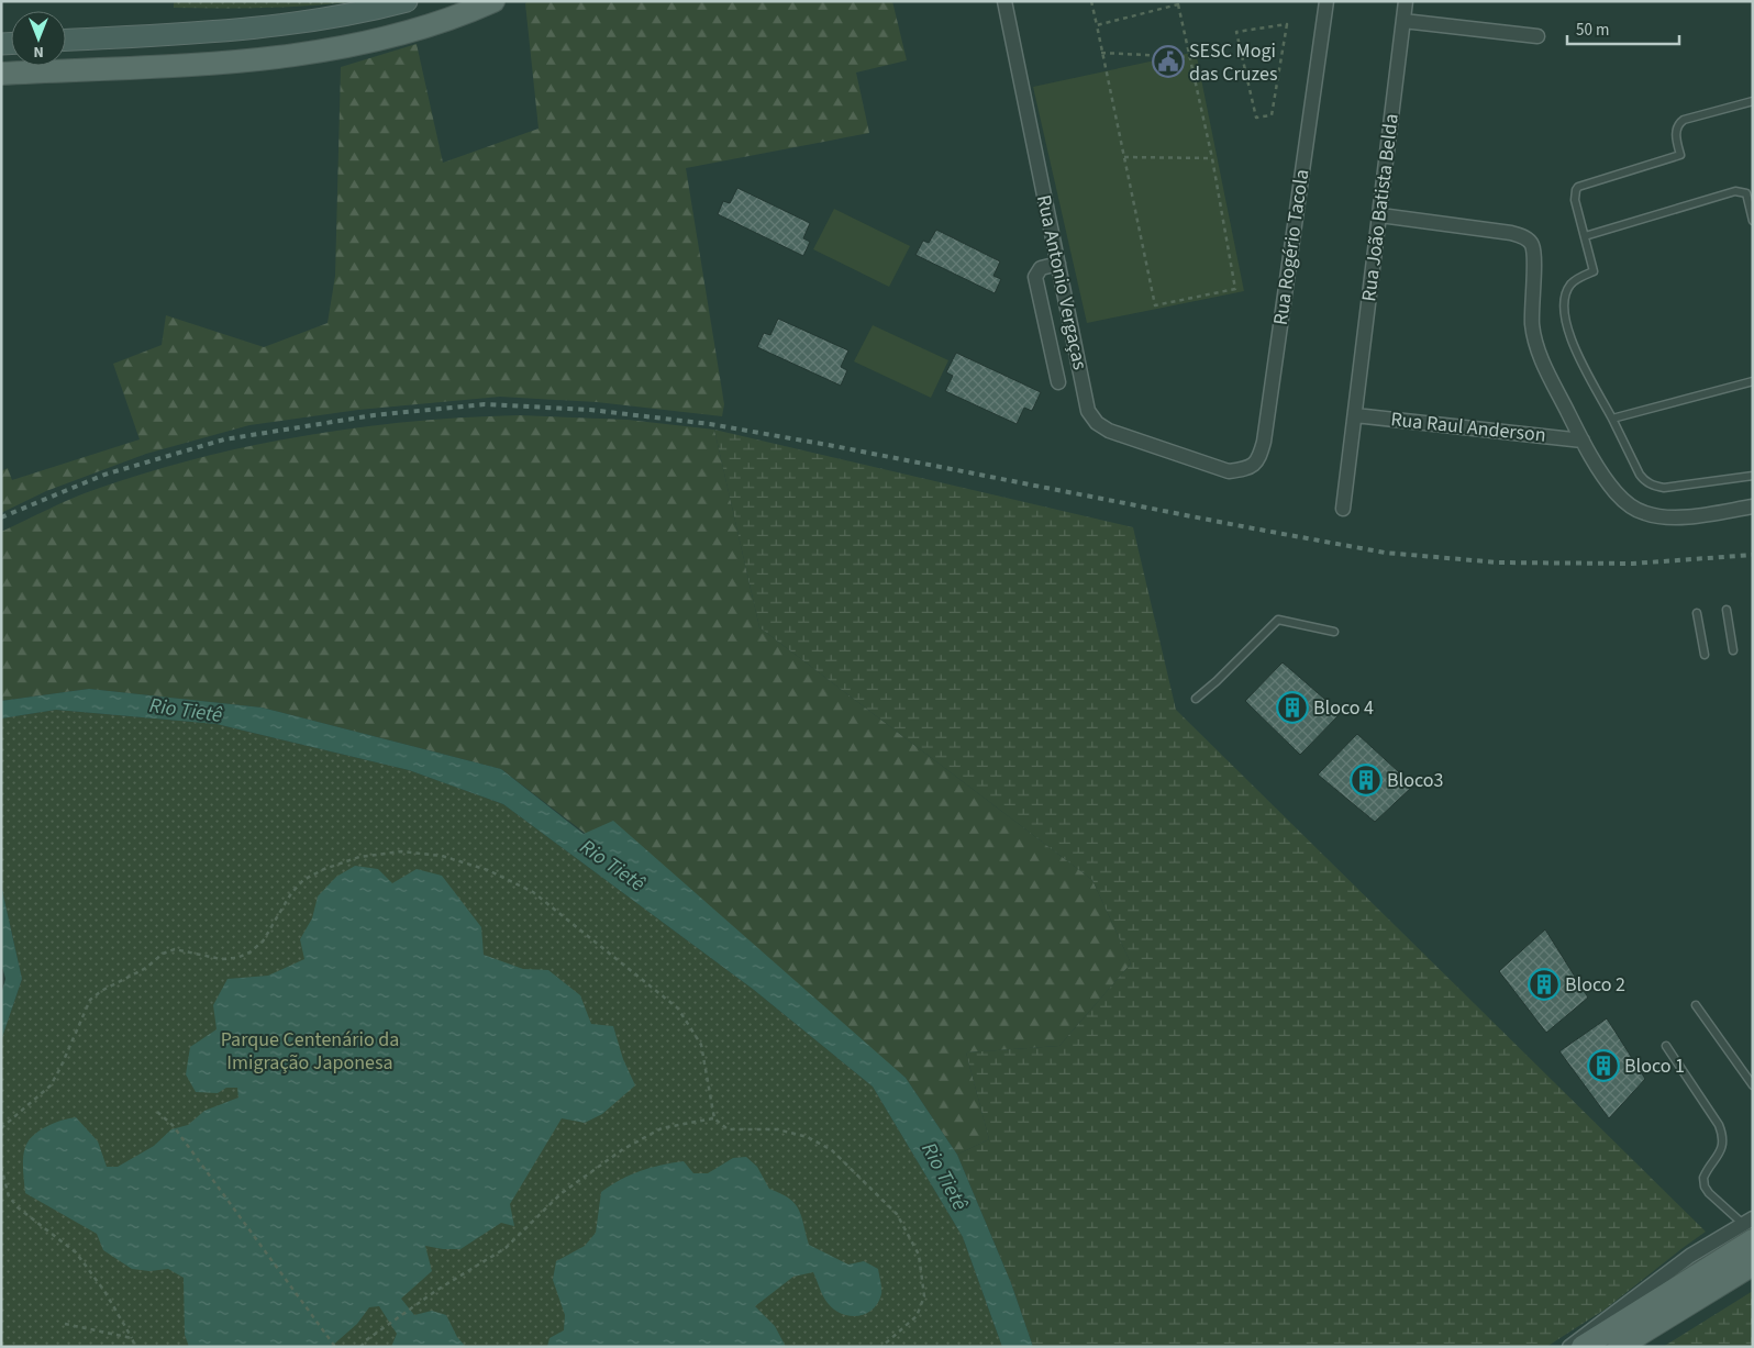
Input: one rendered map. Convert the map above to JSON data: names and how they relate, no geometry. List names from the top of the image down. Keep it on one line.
{"streets":{"street":["Rua João Batista Belda","Rua Rogério Tacola","Rua Antonio Vergaças","Rua Raul Anderson"]},"crossings":[["Rua João Batista Belda","Rua Raul Anderson"],["Rua Rogério Tacola","Rua Antonio Vergaças"]],"water":["Rio Tietê"],"parks":["Parque Centenário da Imigração Japonesa"],"places":{"public building":["SESC Mogi das Cruzes"],"building":["Bloco 4","Bloco3","Bloco 2","Bloco 1"]},"scale_bar":"50 m","north":"bottom"}
